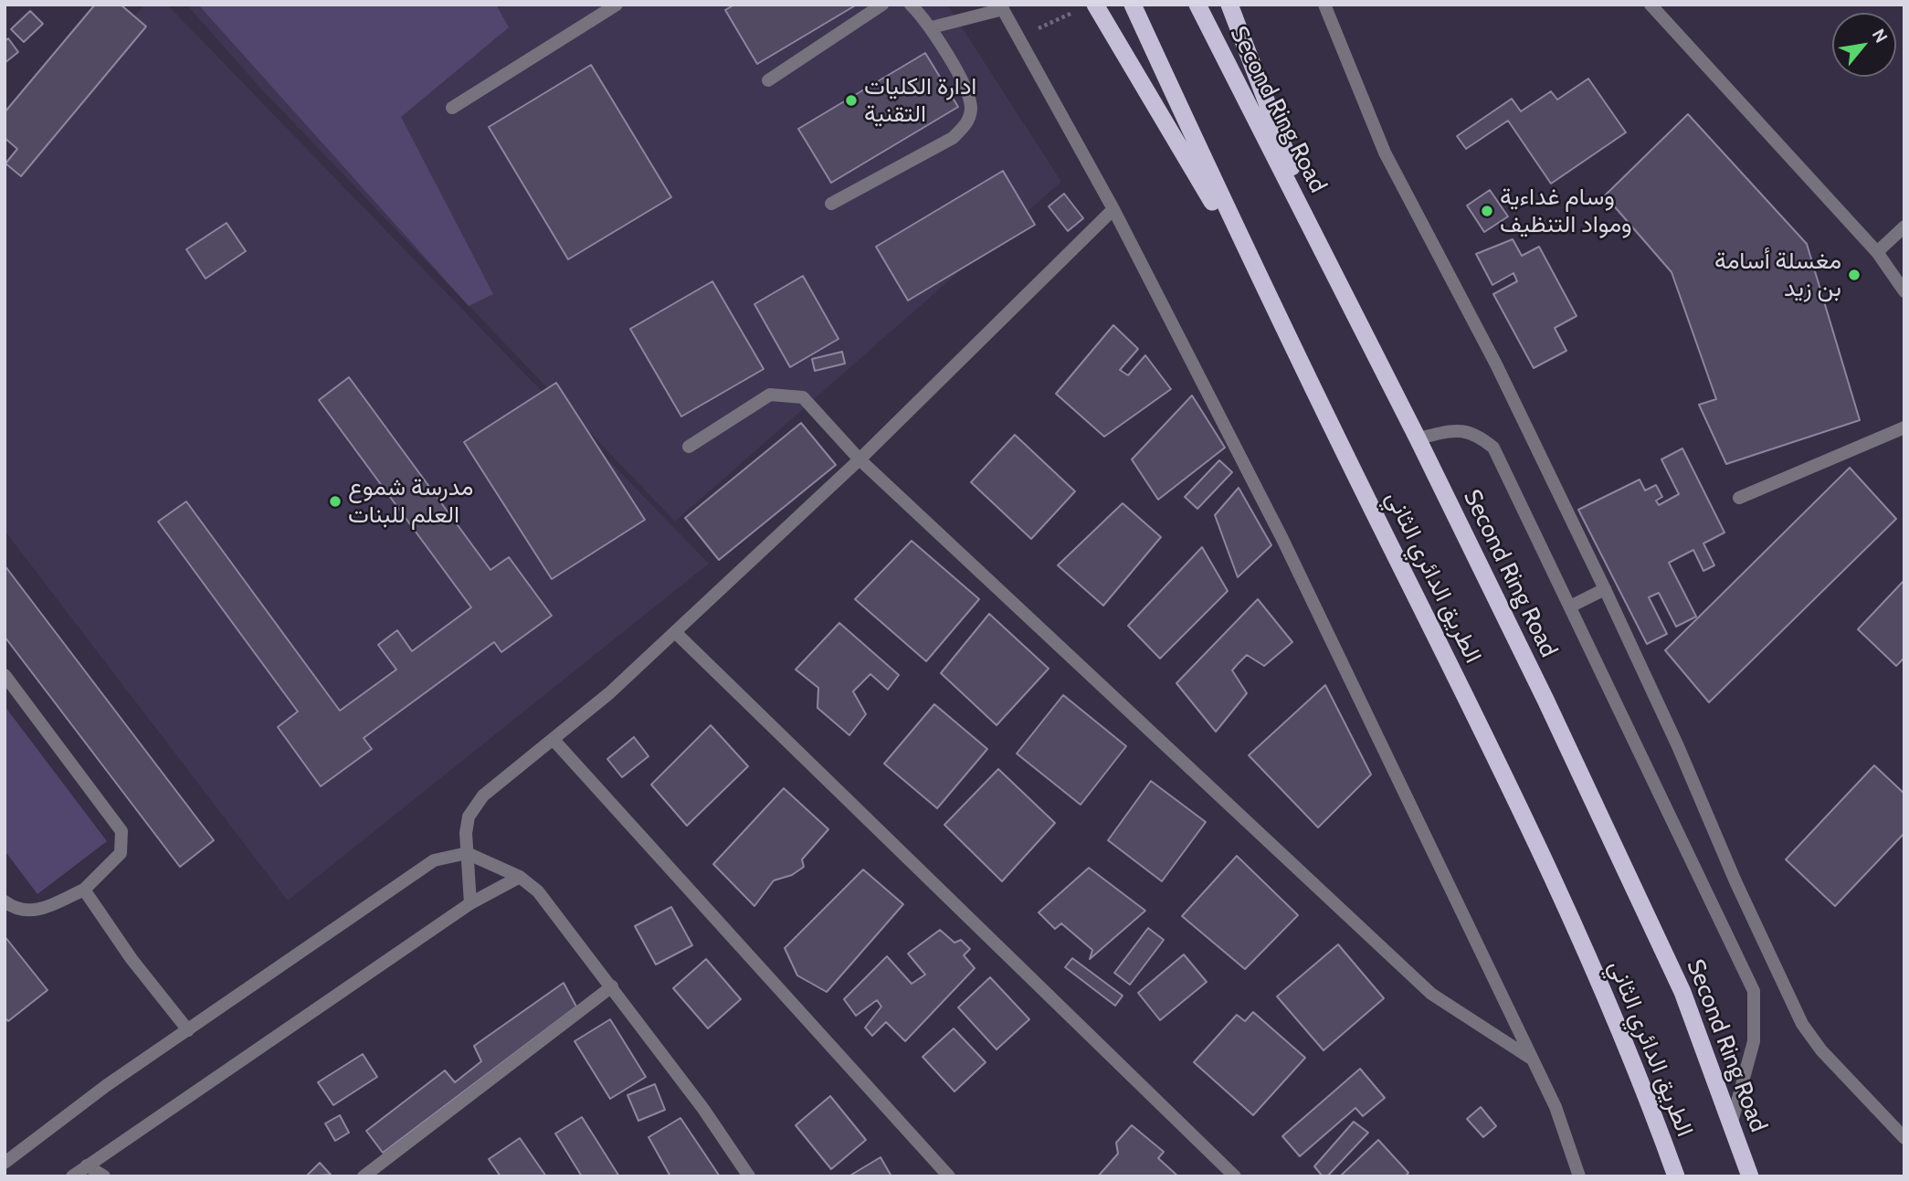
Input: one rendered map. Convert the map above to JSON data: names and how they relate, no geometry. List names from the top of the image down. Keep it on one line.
{"streets":{"highway":["Second Ring Road","الطريق الدائري الثاني"]},"places":["ادارة الكليات التقنية","وسام غداءية ومواد التنظيف","مغسلة أسامة بن زيد","مدرسة شموع العلم للبنات"],"north":"top right"}
